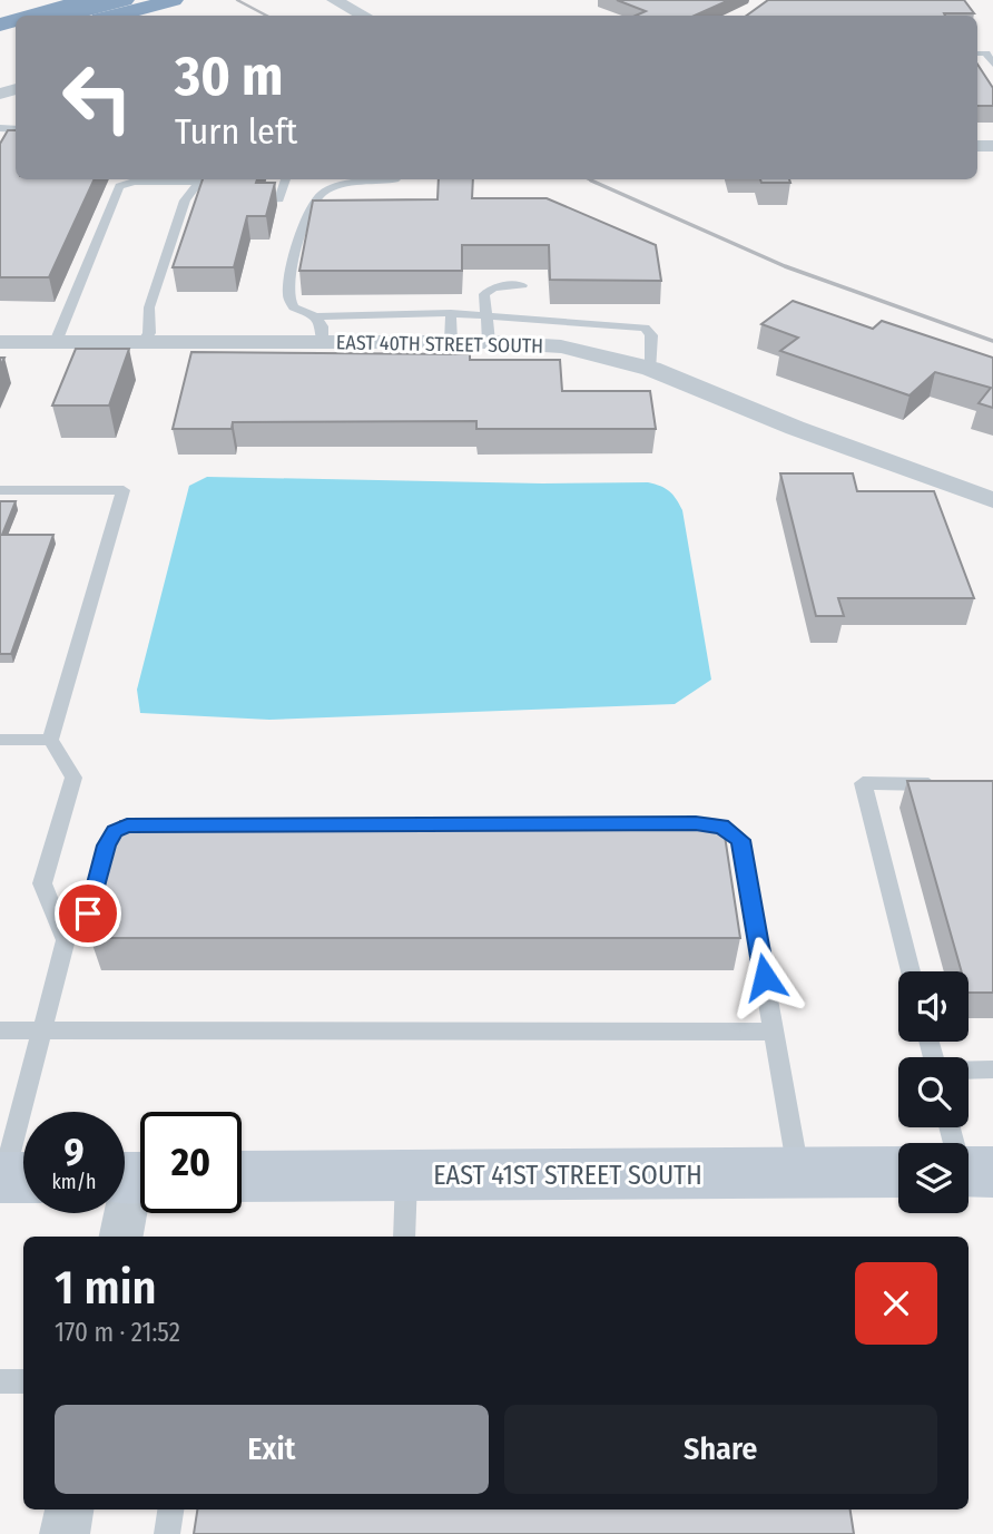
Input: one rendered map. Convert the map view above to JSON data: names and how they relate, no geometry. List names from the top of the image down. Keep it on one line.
{"streets":{"main road":["EAST 41ST STREET SOUTH"],"street":["EAST 40TH STREET SOUTH"]},"page":{"turn":["30 m","Turn left"],"speed":"9 km/h","limit":"20","heading":["1 min","170 m · 21:52"],"buttons":["Exit","Share"]}}
